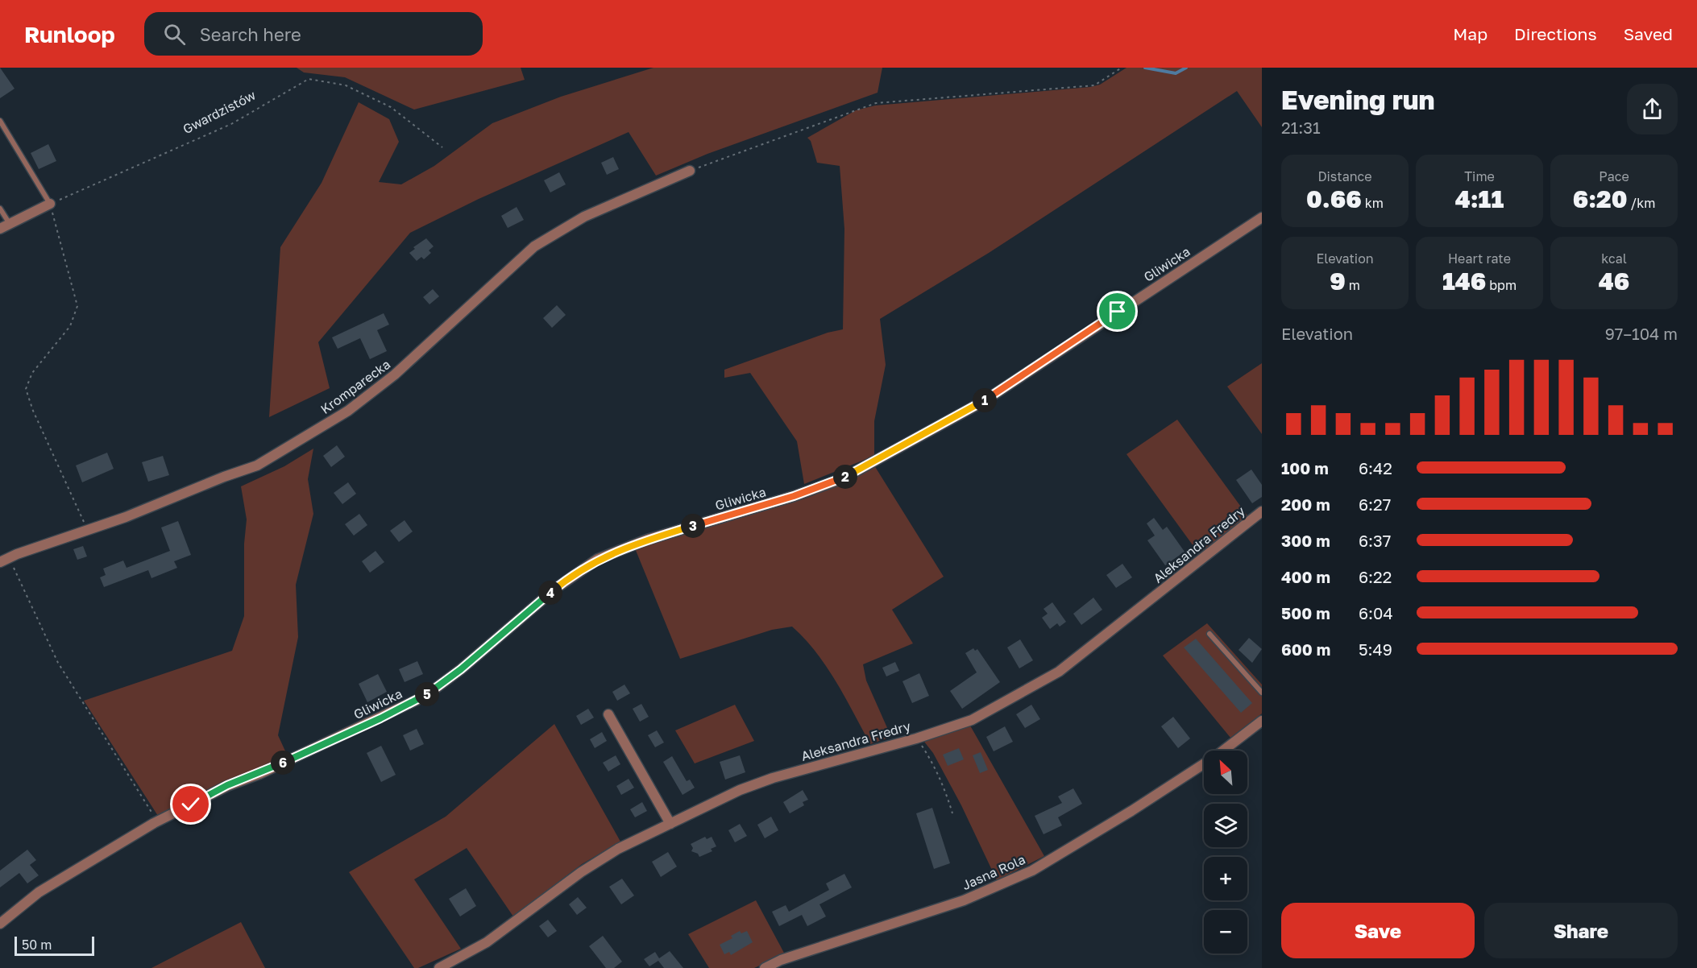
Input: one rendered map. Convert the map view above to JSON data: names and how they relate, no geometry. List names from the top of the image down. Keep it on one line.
{"streets":{"street":["Gliwicka","Kromparecka","Aleksandra Fredry","Jasna Rola"],"path":["Gwardzistów"]},"scale_bar":"50 m","north":"top left","page":{"header":"Runloop","search":"Search here","nav":["Map","Directions","Saved"],"heading":["Evening run","21:31"],"stats":[["Distance","0.66 km"],["Time","4:11"],["Pace","6:20 /km"],["Elevation","9 m"],["Heart rate","146 bpm"],["kcal","46"]],"chart":["Elevation","97–104 m"],"pins":["1","2","3","4","5","6"],"list":[{"name":"100 m","note":"6:42"},{"name":"200 m","note":"6:27"},{"name":"300 m","note":"6:37"},{"name":"400 m","note":"6:22"},{"name":"500 m","note":"6:04"},{"name":"600 m","note":"5:49"}],"map_buttons":["+","−"],"buttons":["Save","Share"],"scale":"50 m"}}
